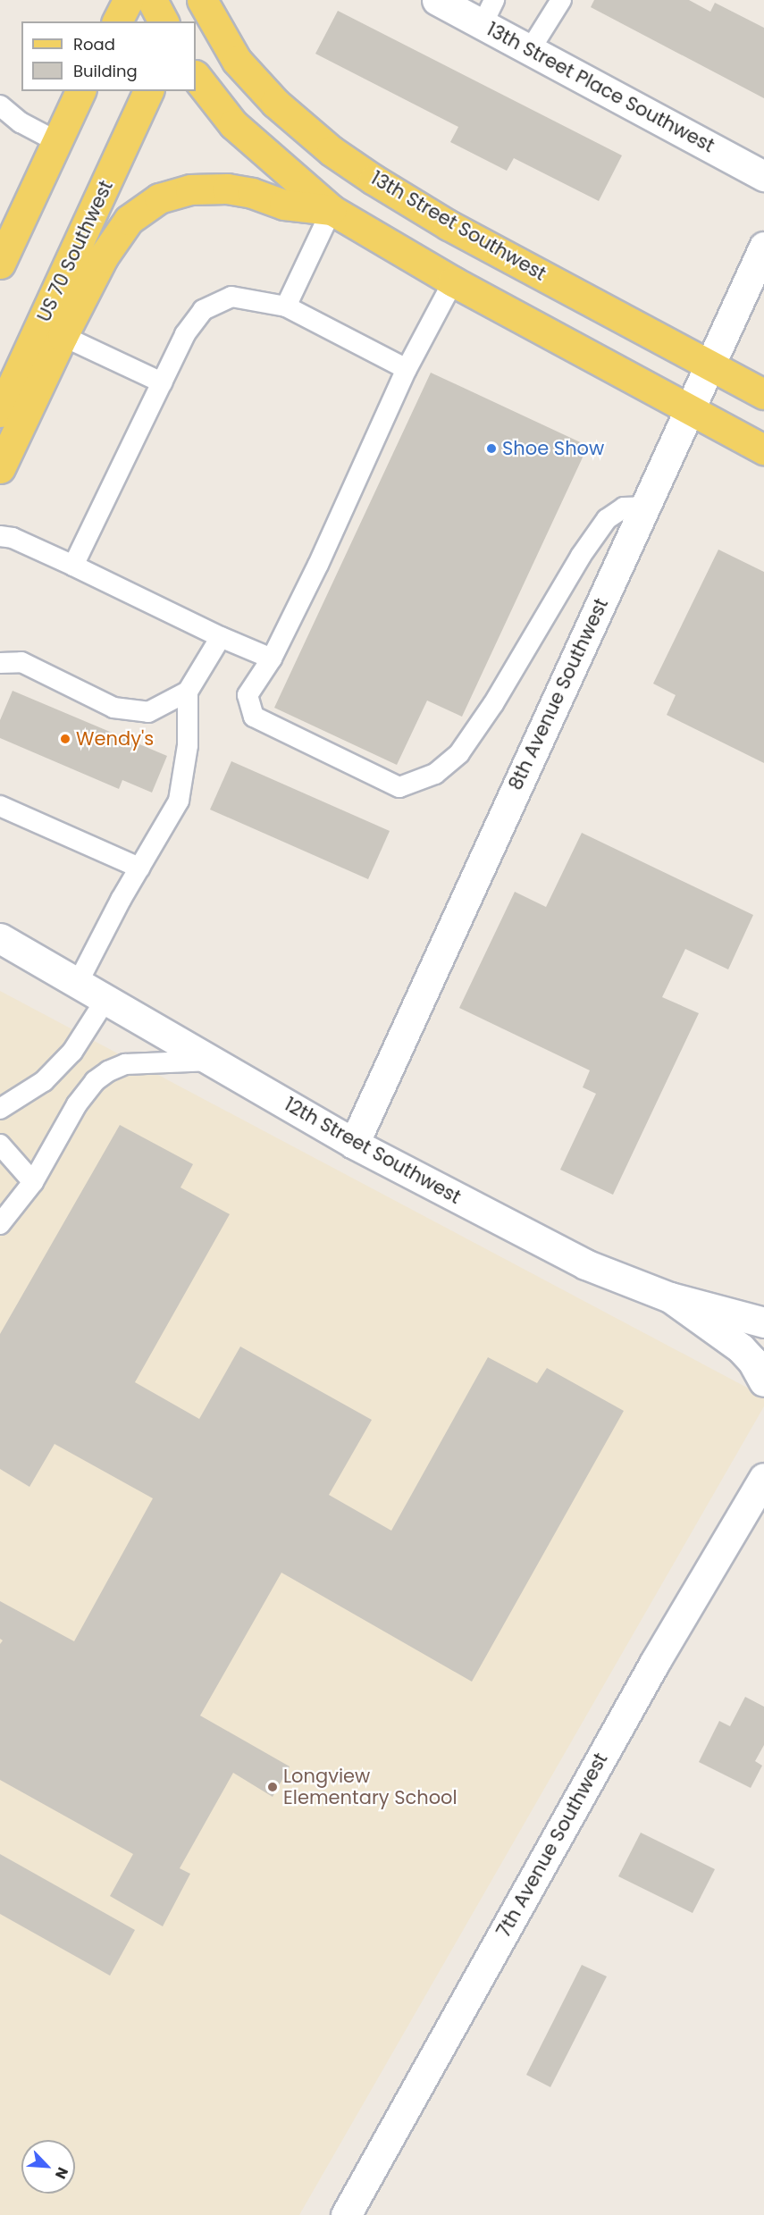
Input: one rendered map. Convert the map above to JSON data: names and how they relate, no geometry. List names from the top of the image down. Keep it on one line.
{"streets":{"main road":["13th Street Southwest","US 70 Southwest"],"street":["13th Street Place Southwest","8th Avenue Southwest","12th Street Southwest","7th Avenue Southwest"]},"crossings":[["13th Street Southwest","8th Avenue Southwest"],["8th Avenue Southwest","12th Street Southwest"]],"places":["Shoe Show","Wendy's","Longview Elementary School"],"legend":["Road","Building"],"north":"bottom right"}
